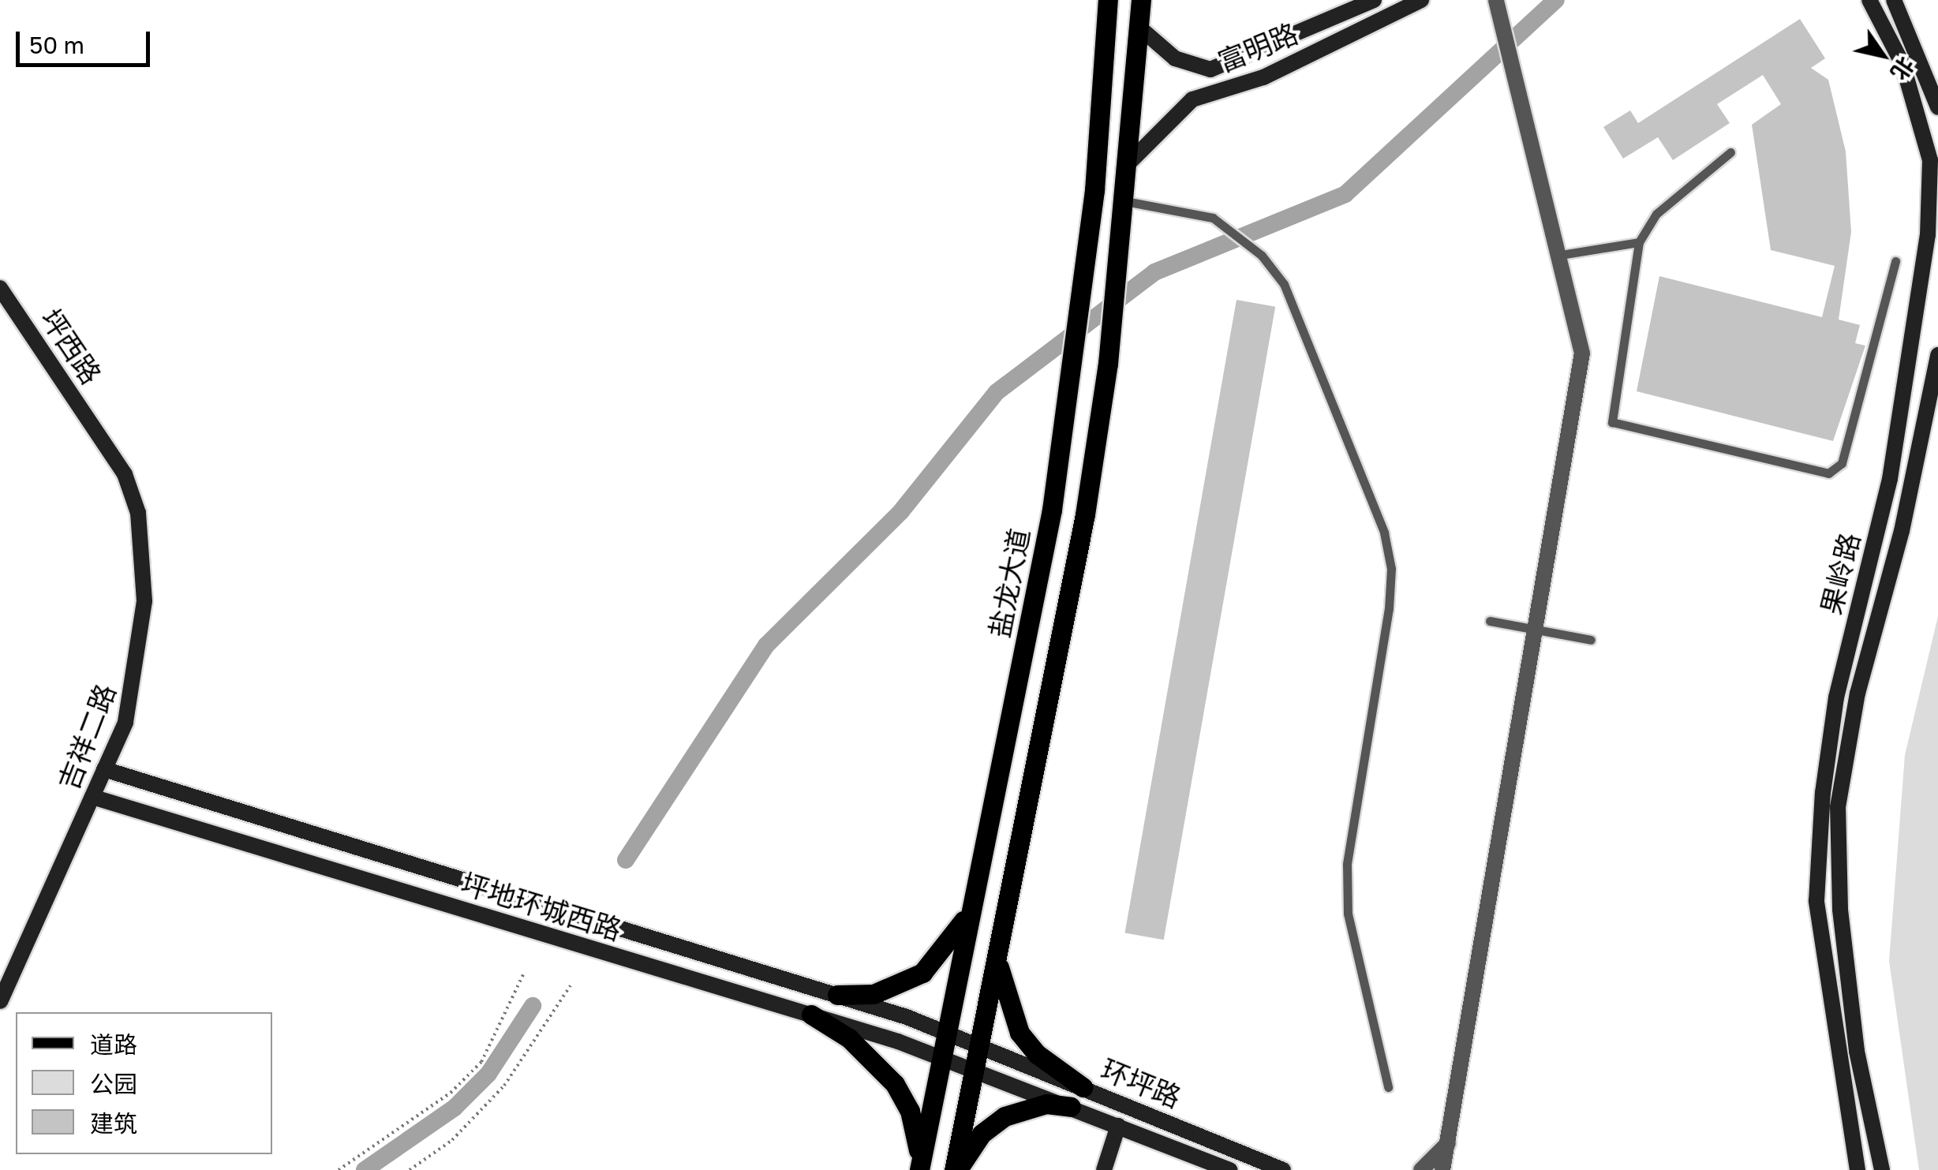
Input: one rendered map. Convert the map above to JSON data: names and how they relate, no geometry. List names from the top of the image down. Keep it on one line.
{"streets":{"main road":["富明路","坪西路","果岭路","盐龙大道","吉祥二路","坪地环城西路","环坪路"]},"crossings":[["坪西路","吉祥二路"],["盐龙大道","坪地环城西路"],["吉祥二路","坪地环城西路"],["坪地环城西路","环坪路"]],"legend":["道路","公园","建筑"],"scale_bar":"50 m","north":"bottom right"}
